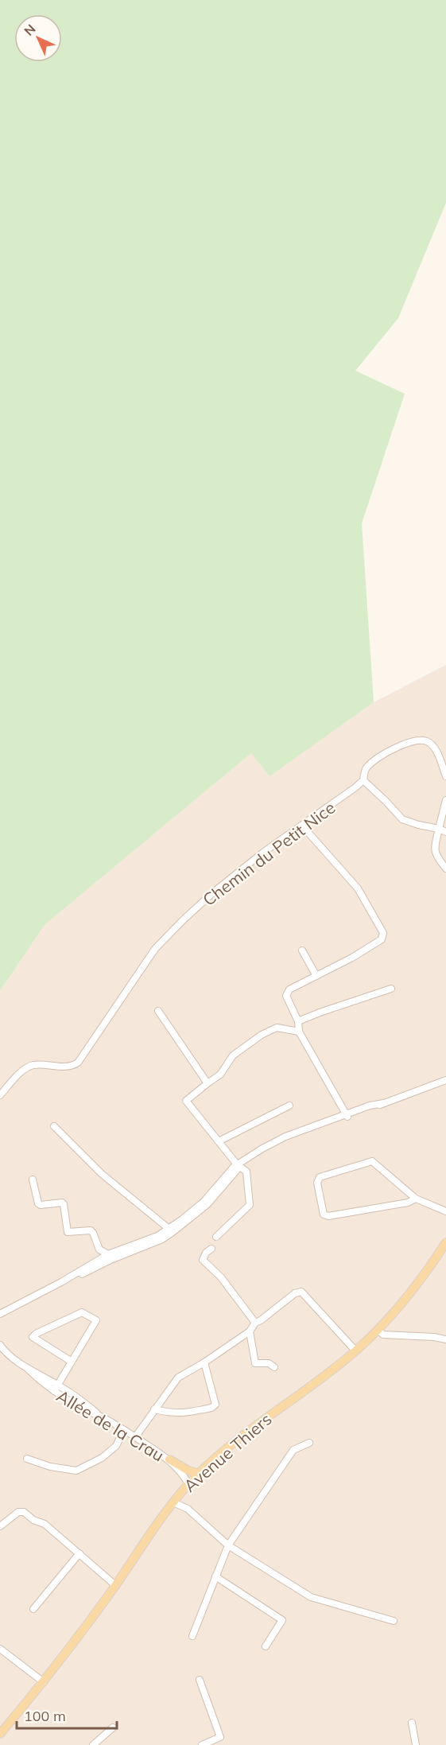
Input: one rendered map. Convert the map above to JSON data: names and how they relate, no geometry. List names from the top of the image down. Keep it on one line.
{"streets":{"main road":["Avenue Thiers"],"street":["Chemin du Petit Nice","Allée de la Crau"]},"crossings":[["Allée de la Crau","Avenue Thiers"]],"scale_bar":"100 m","north":"top left"}
